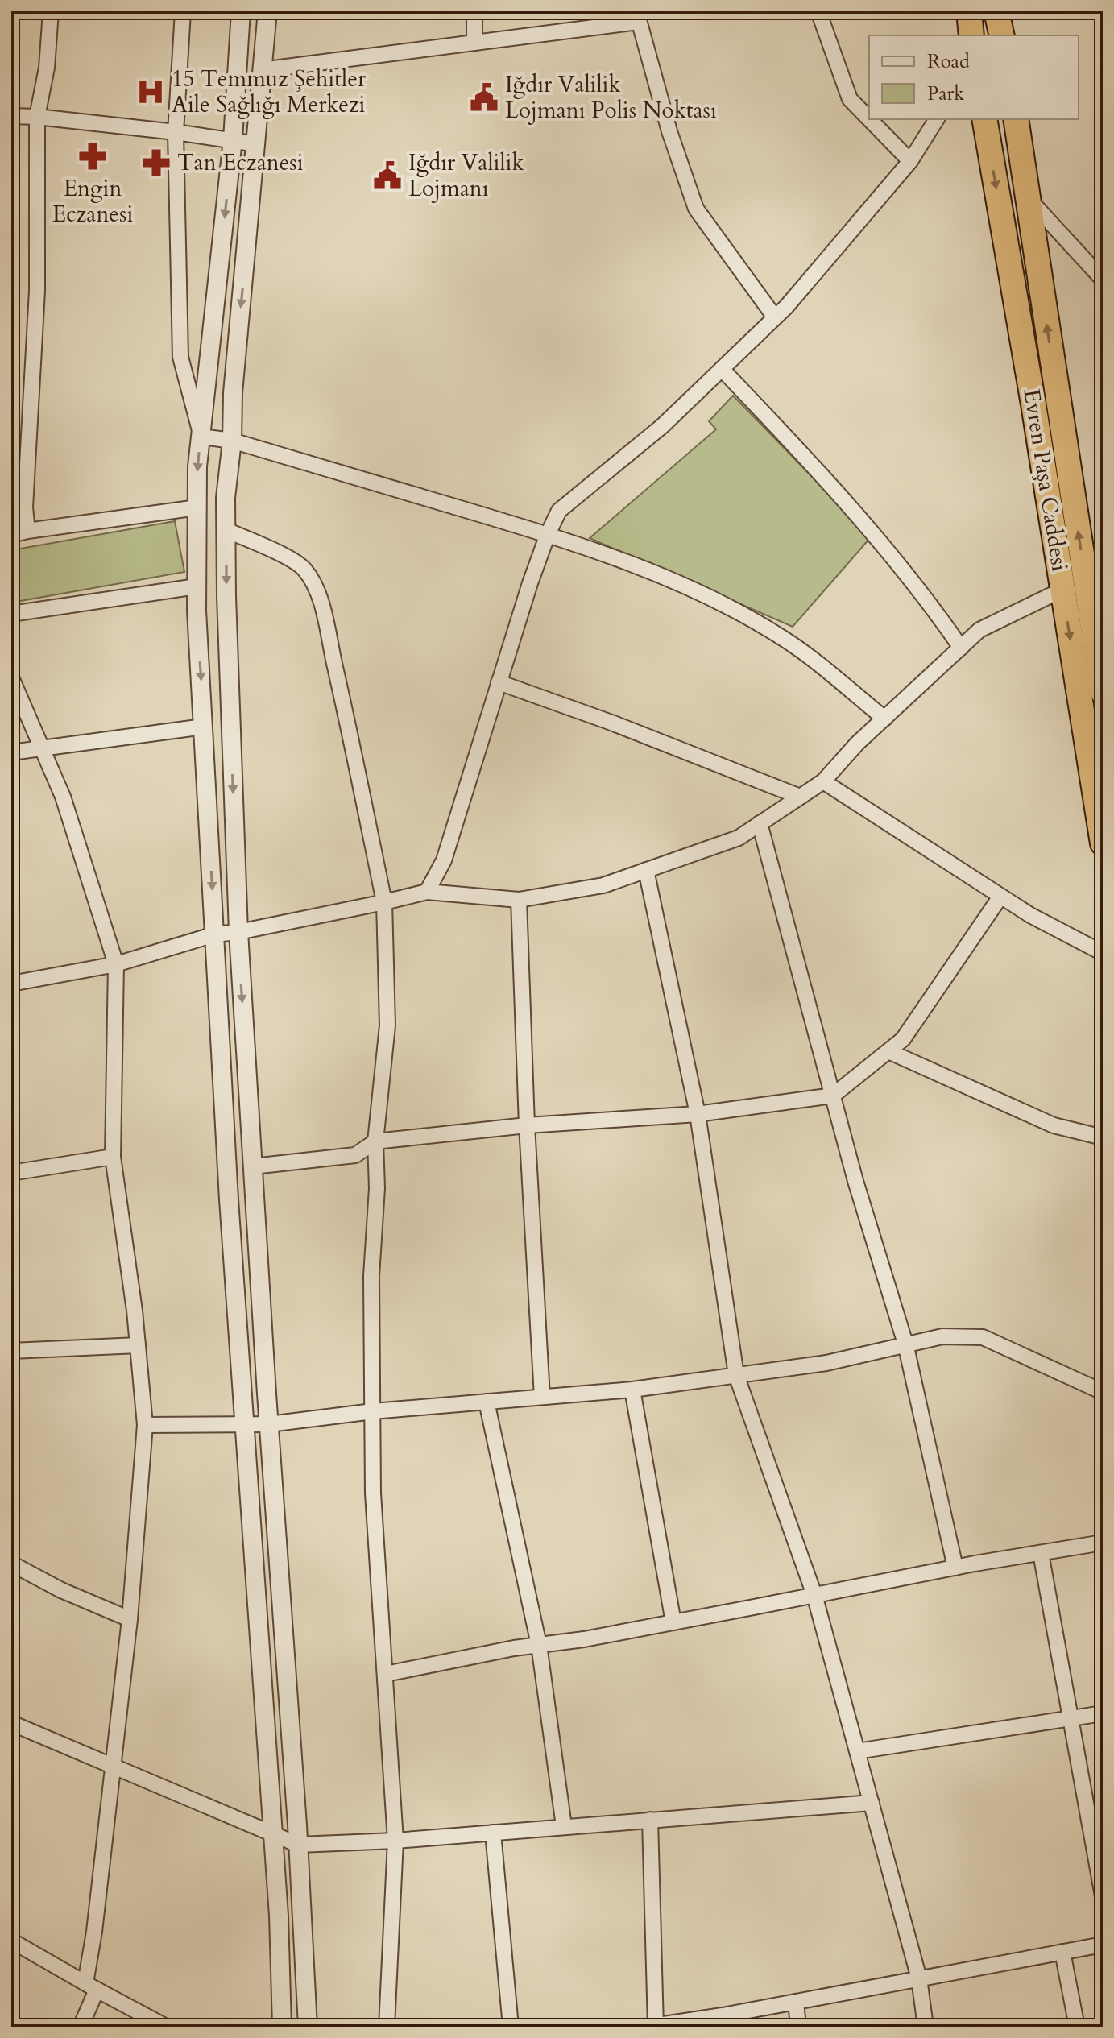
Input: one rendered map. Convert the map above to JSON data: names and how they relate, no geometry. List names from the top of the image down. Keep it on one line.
{"streets":{"highway":["Evren Paşa Caddesi"]},"places":{"hospital":["15 Temmuz Şehitler Aile Sağlığı Merkezi"],"public building":["Iğdır Valilik Lojmanı Polis Noktası","Iğdır Valilik Lojmanı"],"pharmacy":["Engin Eczanesi","Tan Eczanesi"]},"legend":["Road","Park"]}
